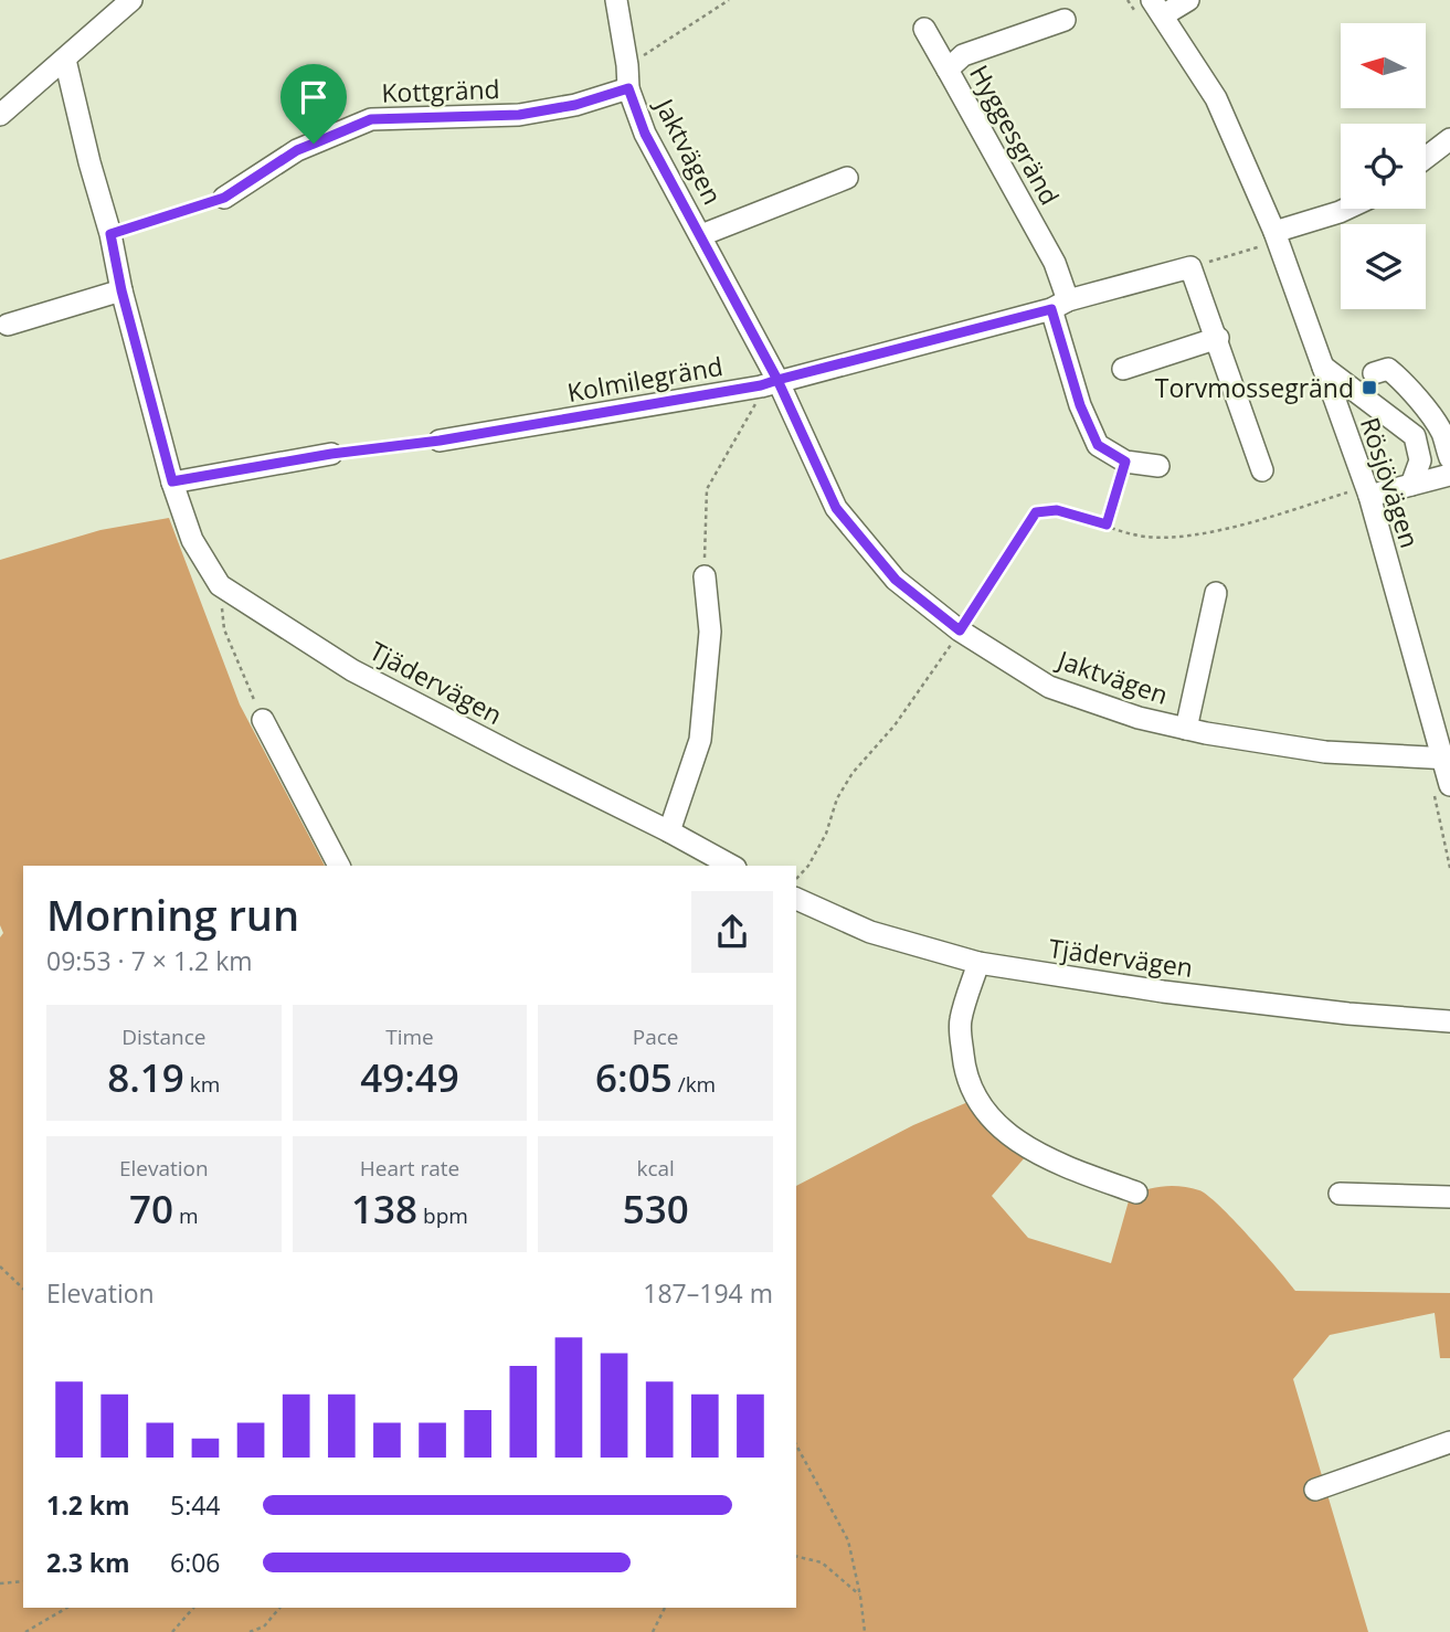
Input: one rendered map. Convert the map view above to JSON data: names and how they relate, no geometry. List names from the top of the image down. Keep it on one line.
{"streets":{"street":["Kottgränd","Hyggesgränd","Jaktvägen","Kolmilegränd","Rösjövägen","Tjädervägen"]},"crossings":[["Kottgränd","Jaktvägen"],["Hyggesgränd","Kolmilegränd"],["Jaktvägen","Kolmilegränd"],["Jaktvägen","Rösjövägen"]],"places":{"transit":["Torvmossegränd"]},"north":"left","page":{"heading":["Morning run","09:53 · 7 × 1.2 km"],"stats":[["Distance","8.19 km"],["Time","49:49"],["Pace","6:05 /km"],["Elevation","70 m"],["Heart rate","138 bpm"],["kcal","530"]],"chart":["Elevation","187–194 m"],"list":[{"name":"1.2 km","note":"5:44"},{"name":"2.3 km","note":"6:06"}]}}
